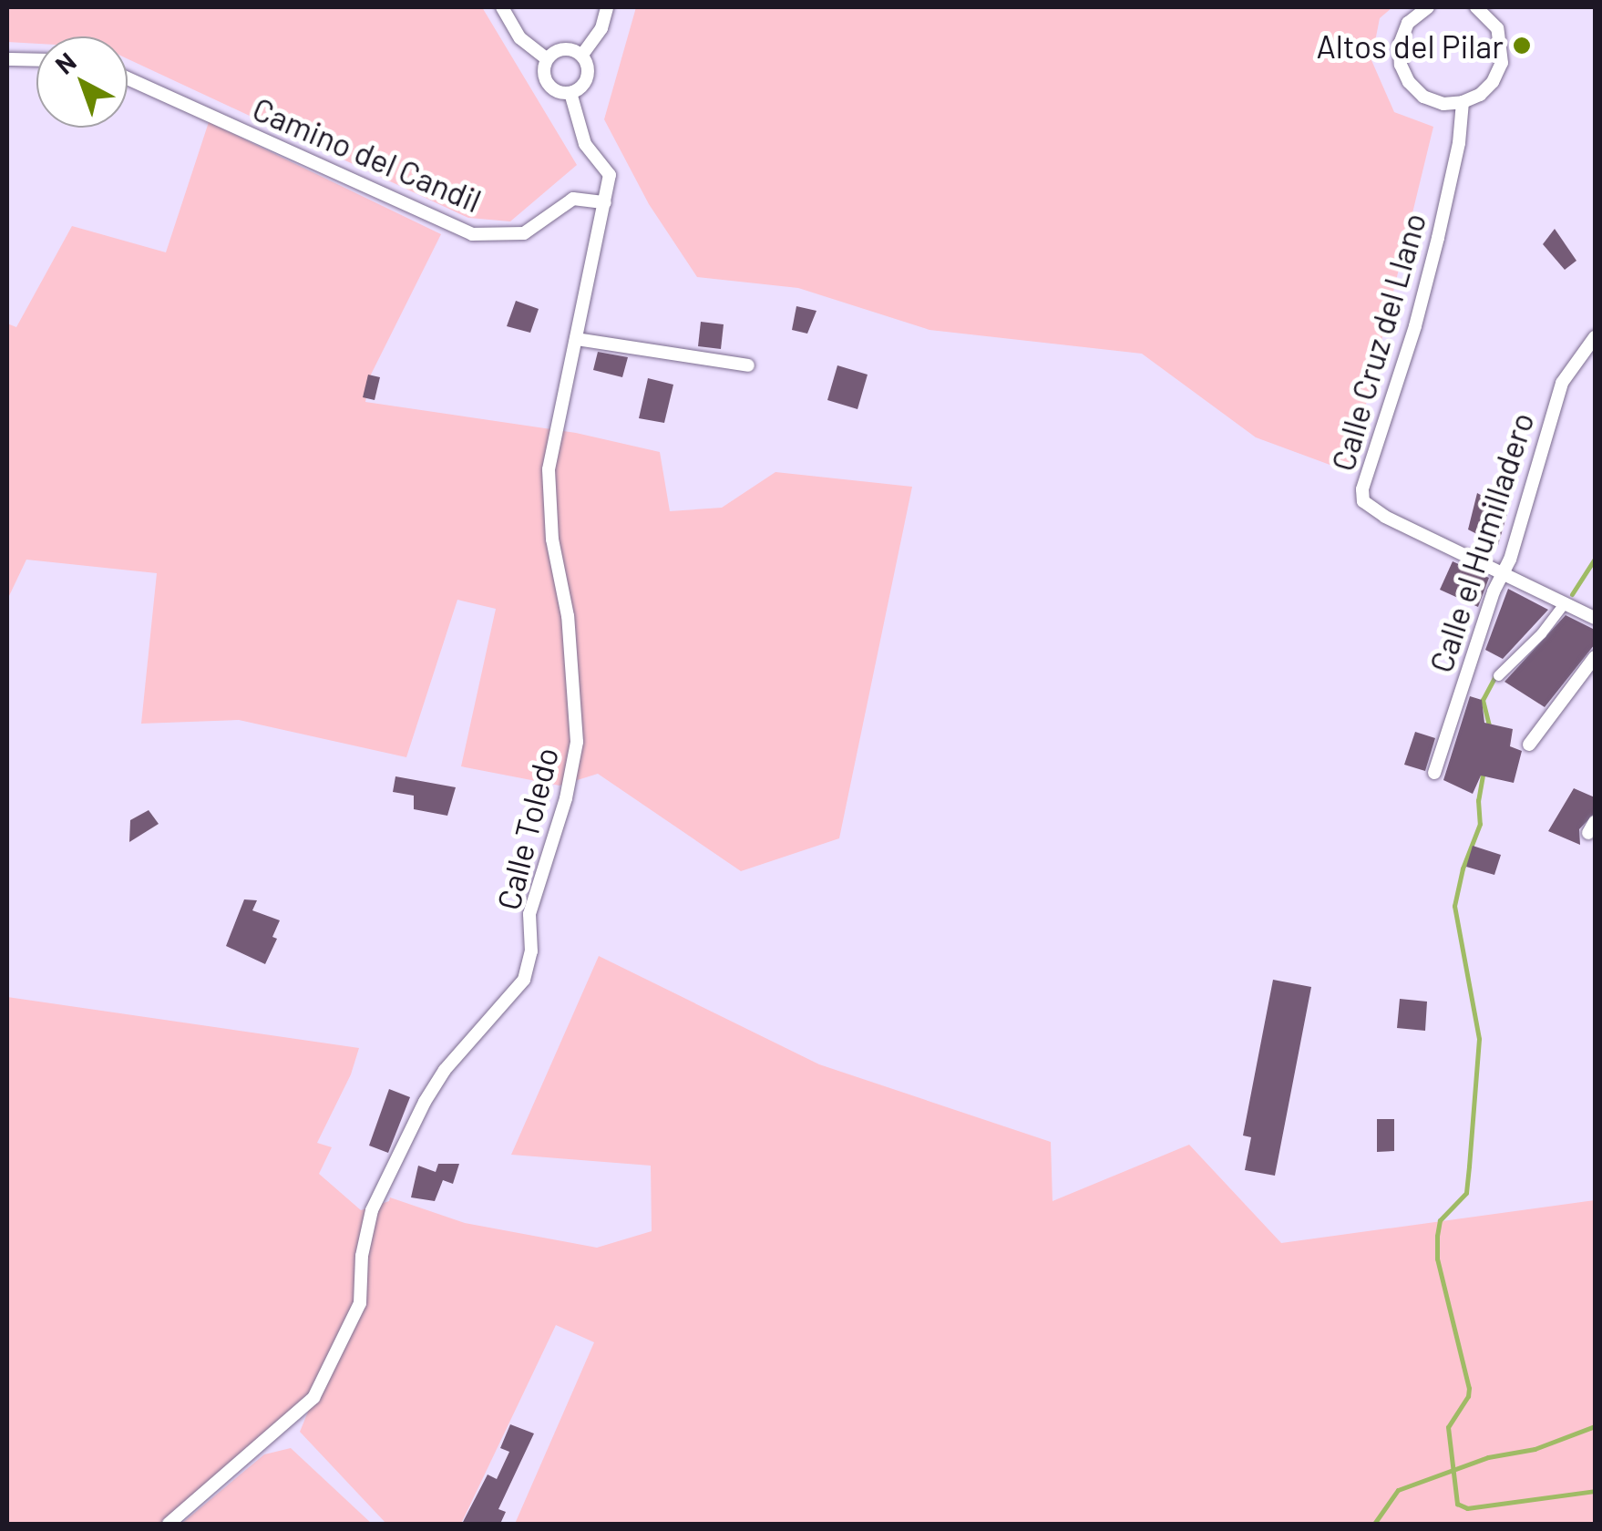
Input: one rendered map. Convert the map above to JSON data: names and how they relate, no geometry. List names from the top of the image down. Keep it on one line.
{"streets":{"street":["Camino del Candil","Calle Cruz del Llano","Calle el Humilladero","Calle Toledo"]},"crossings":[["Camino del Candil","Calle Toledo"],["Calle Cruz del Llano","Calle el Humilladero"]],"places":["Altos del Pilar"],"north":"top left"}
